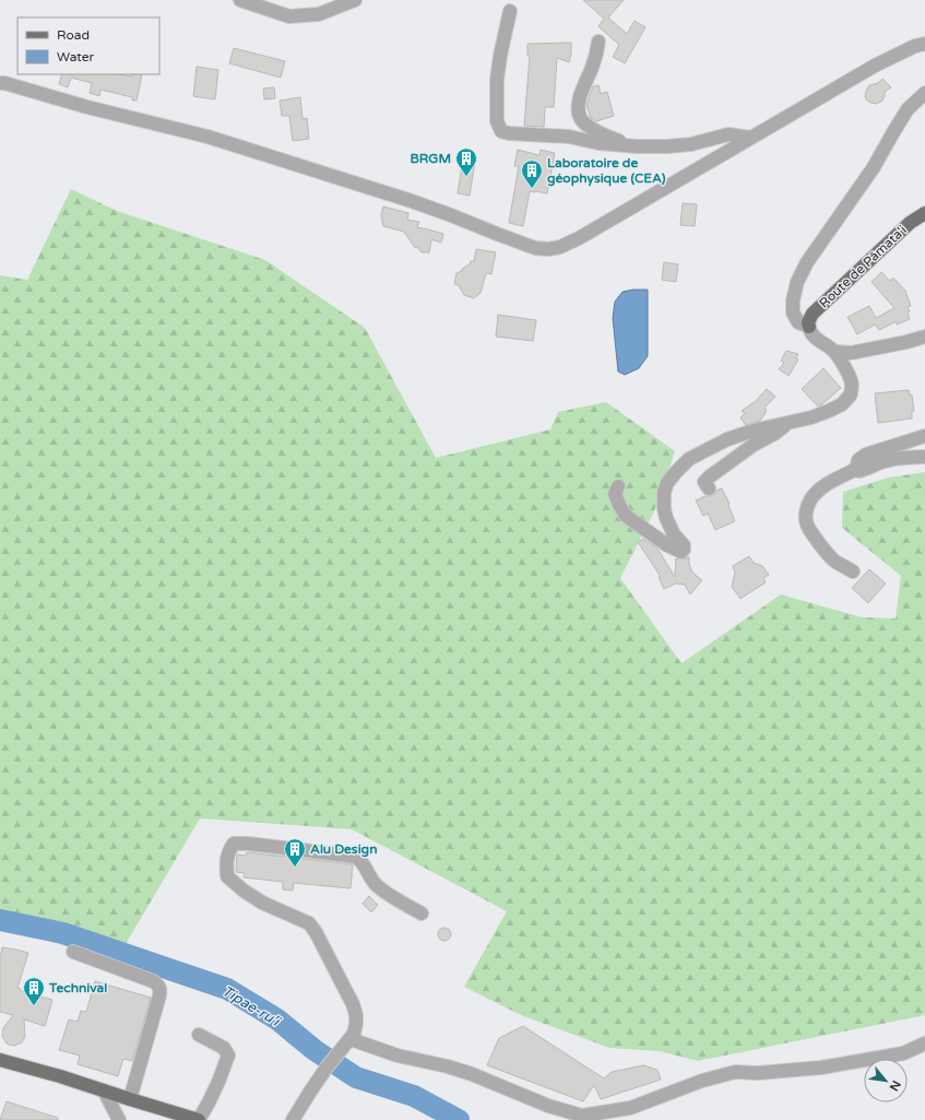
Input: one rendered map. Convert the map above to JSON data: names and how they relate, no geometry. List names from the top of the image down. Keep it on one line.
{"streets":{"main road":["Route de Pāmata'i"]},"water":["Tipae-ru’i"],"places":{"building":["BRGM","Laboratoire de géophysique (CEA)","Alu Design","Technival"]},"legend":["Road","Water"],"north":"bottom right"}
